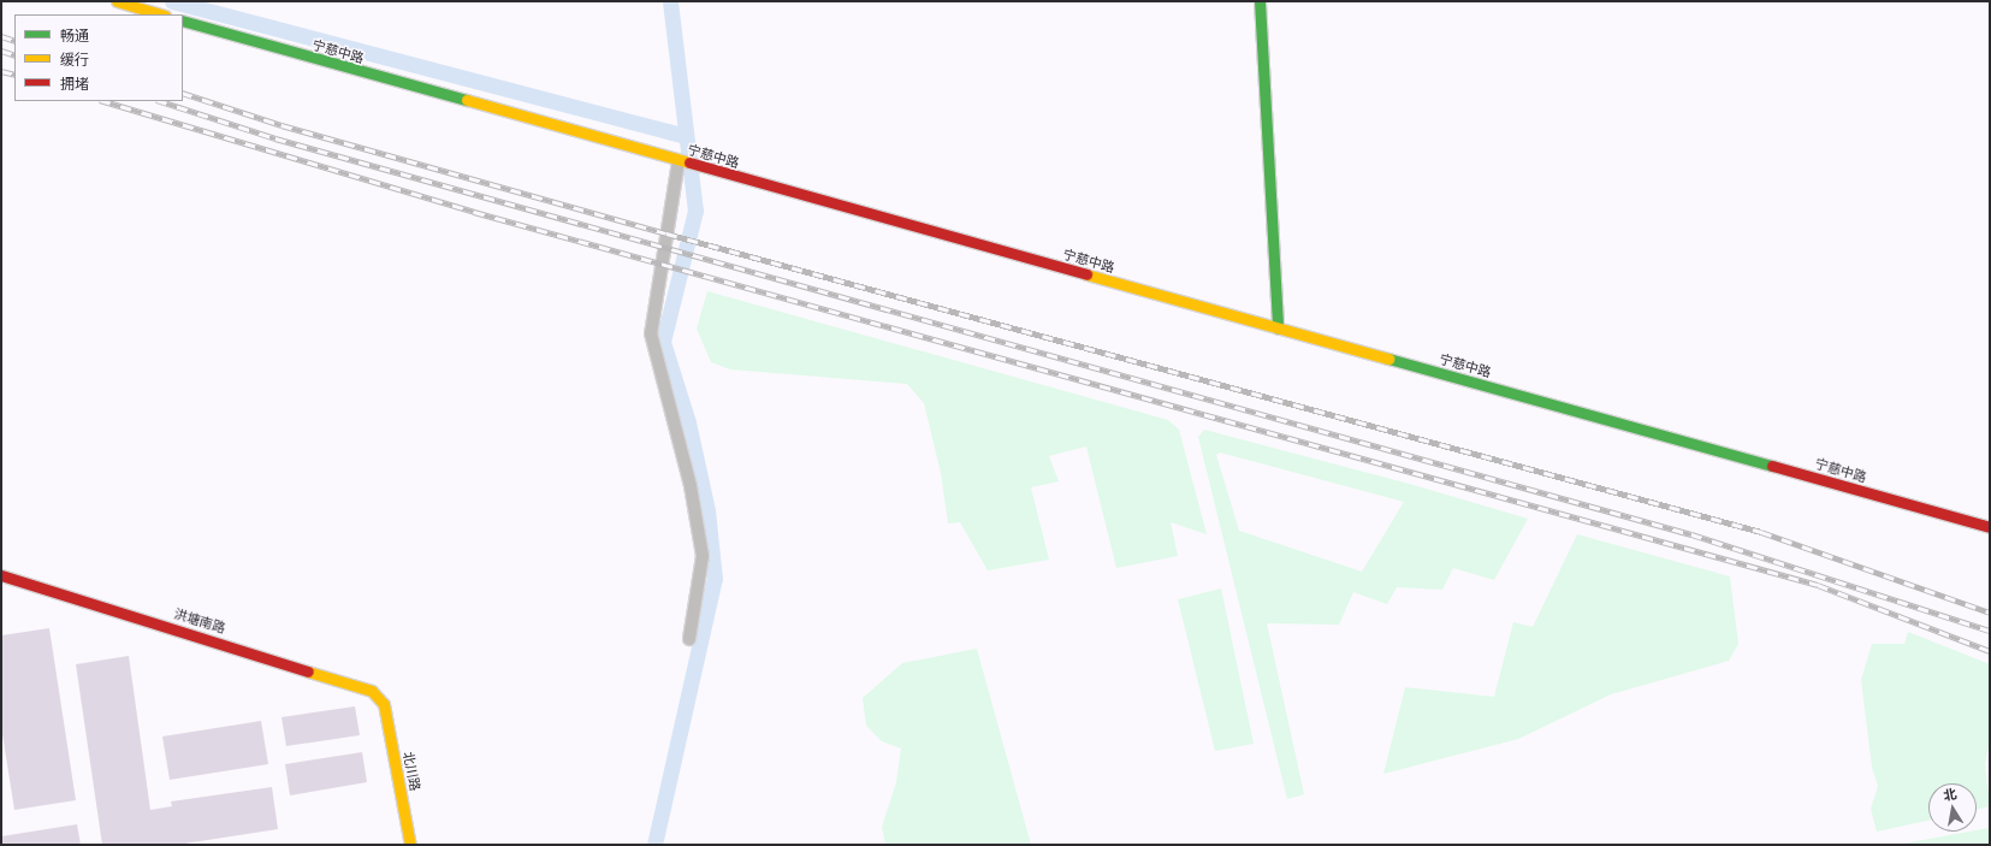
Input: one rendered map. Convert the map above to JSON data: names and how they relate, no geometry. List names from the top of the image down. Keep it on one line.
{"streets":{"main road":["宁慈中路","洪塘南路","北川路"]},"crossings":[["洪塘南路","北川路"]],"legend":["畅通","缓行","拥堵"],"north":"top"}
